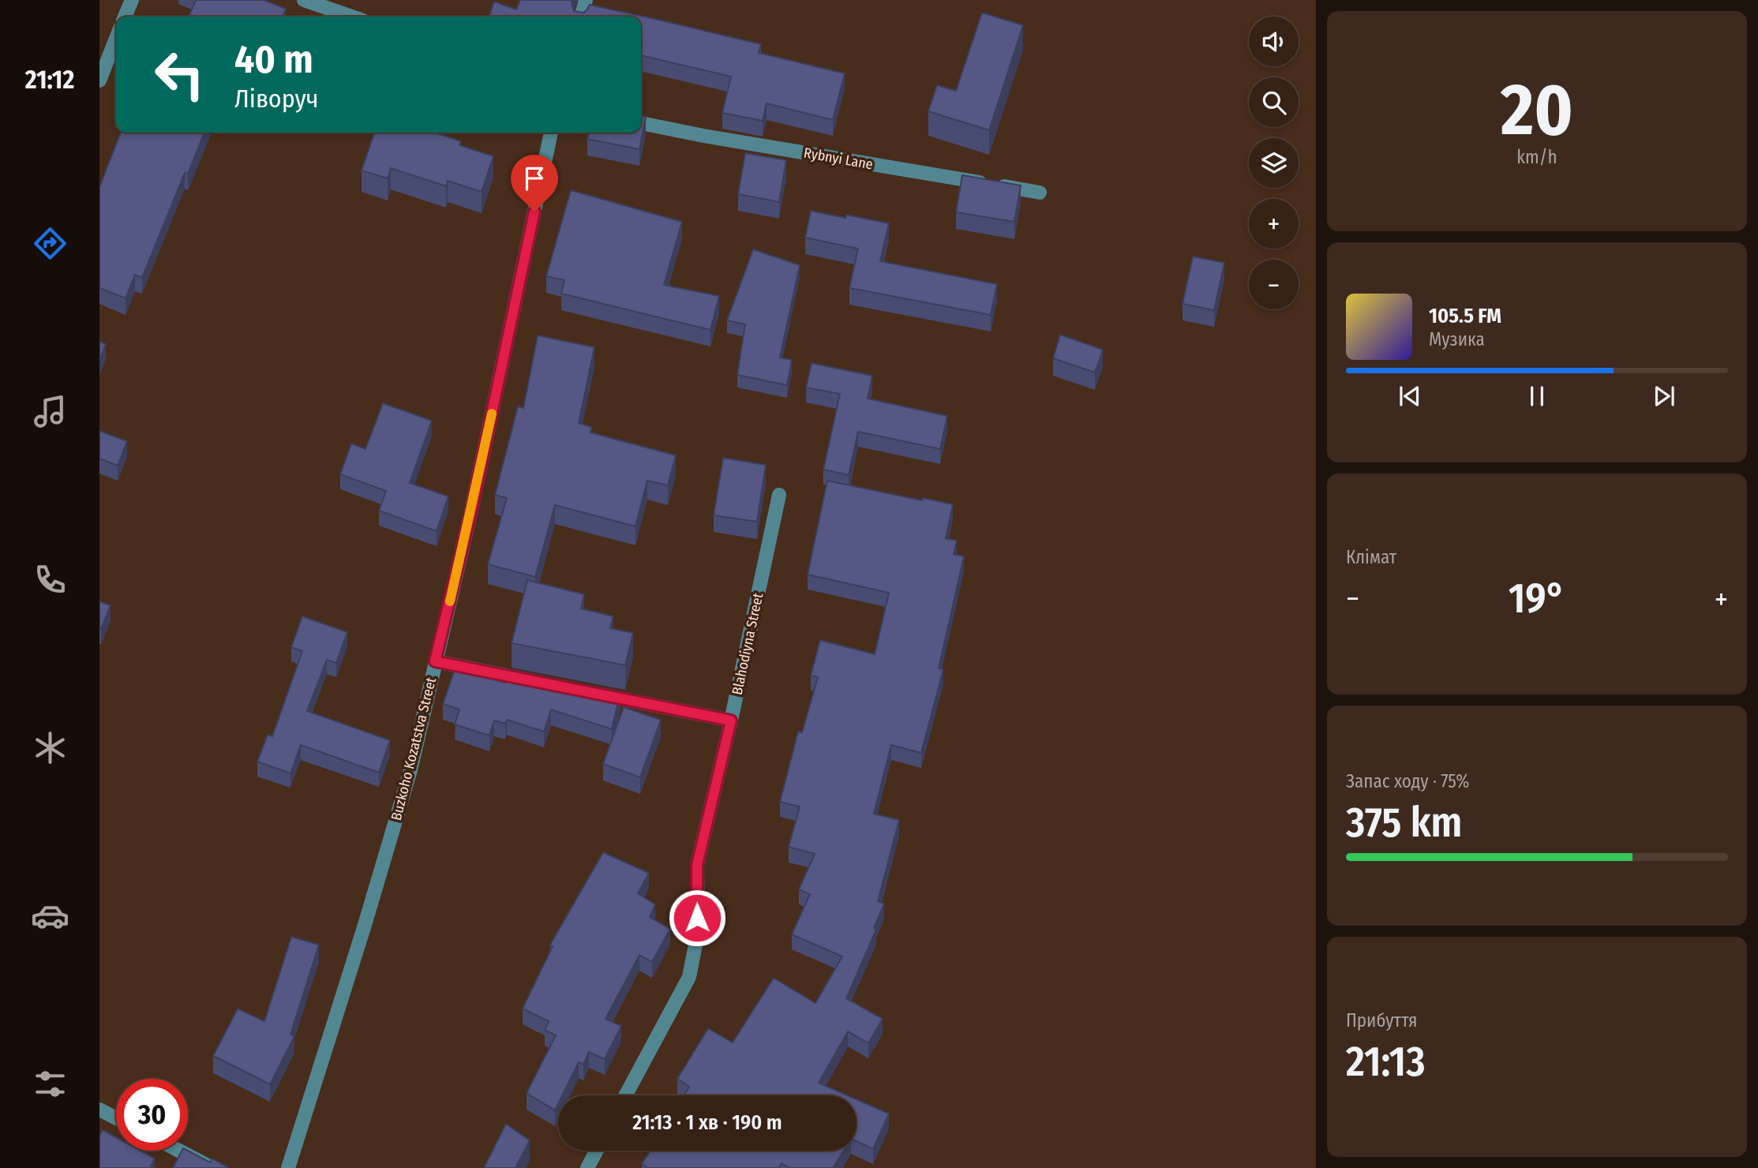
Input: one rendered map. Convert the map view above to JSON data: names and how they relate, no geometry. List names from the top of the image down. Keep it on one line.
{"streets":{"street":["Rybnyi Lane","Blahodiyna Street","Buzkoho Kozatstva Street"]},"page":{"tabs":"21:12","tile":[["20","km/h"],"Клімат",["Запас ходу · 75%","375 km"],["Прибуття","21:13"]],"map_buttons":["+","−"],"turn":["40 m","Ліворуч"],"song":["105.5 FM","Музика"],"heat":["−","19°","+"],"limit":"30","trip":"21:13 · 1 хв · 190 m"}}
